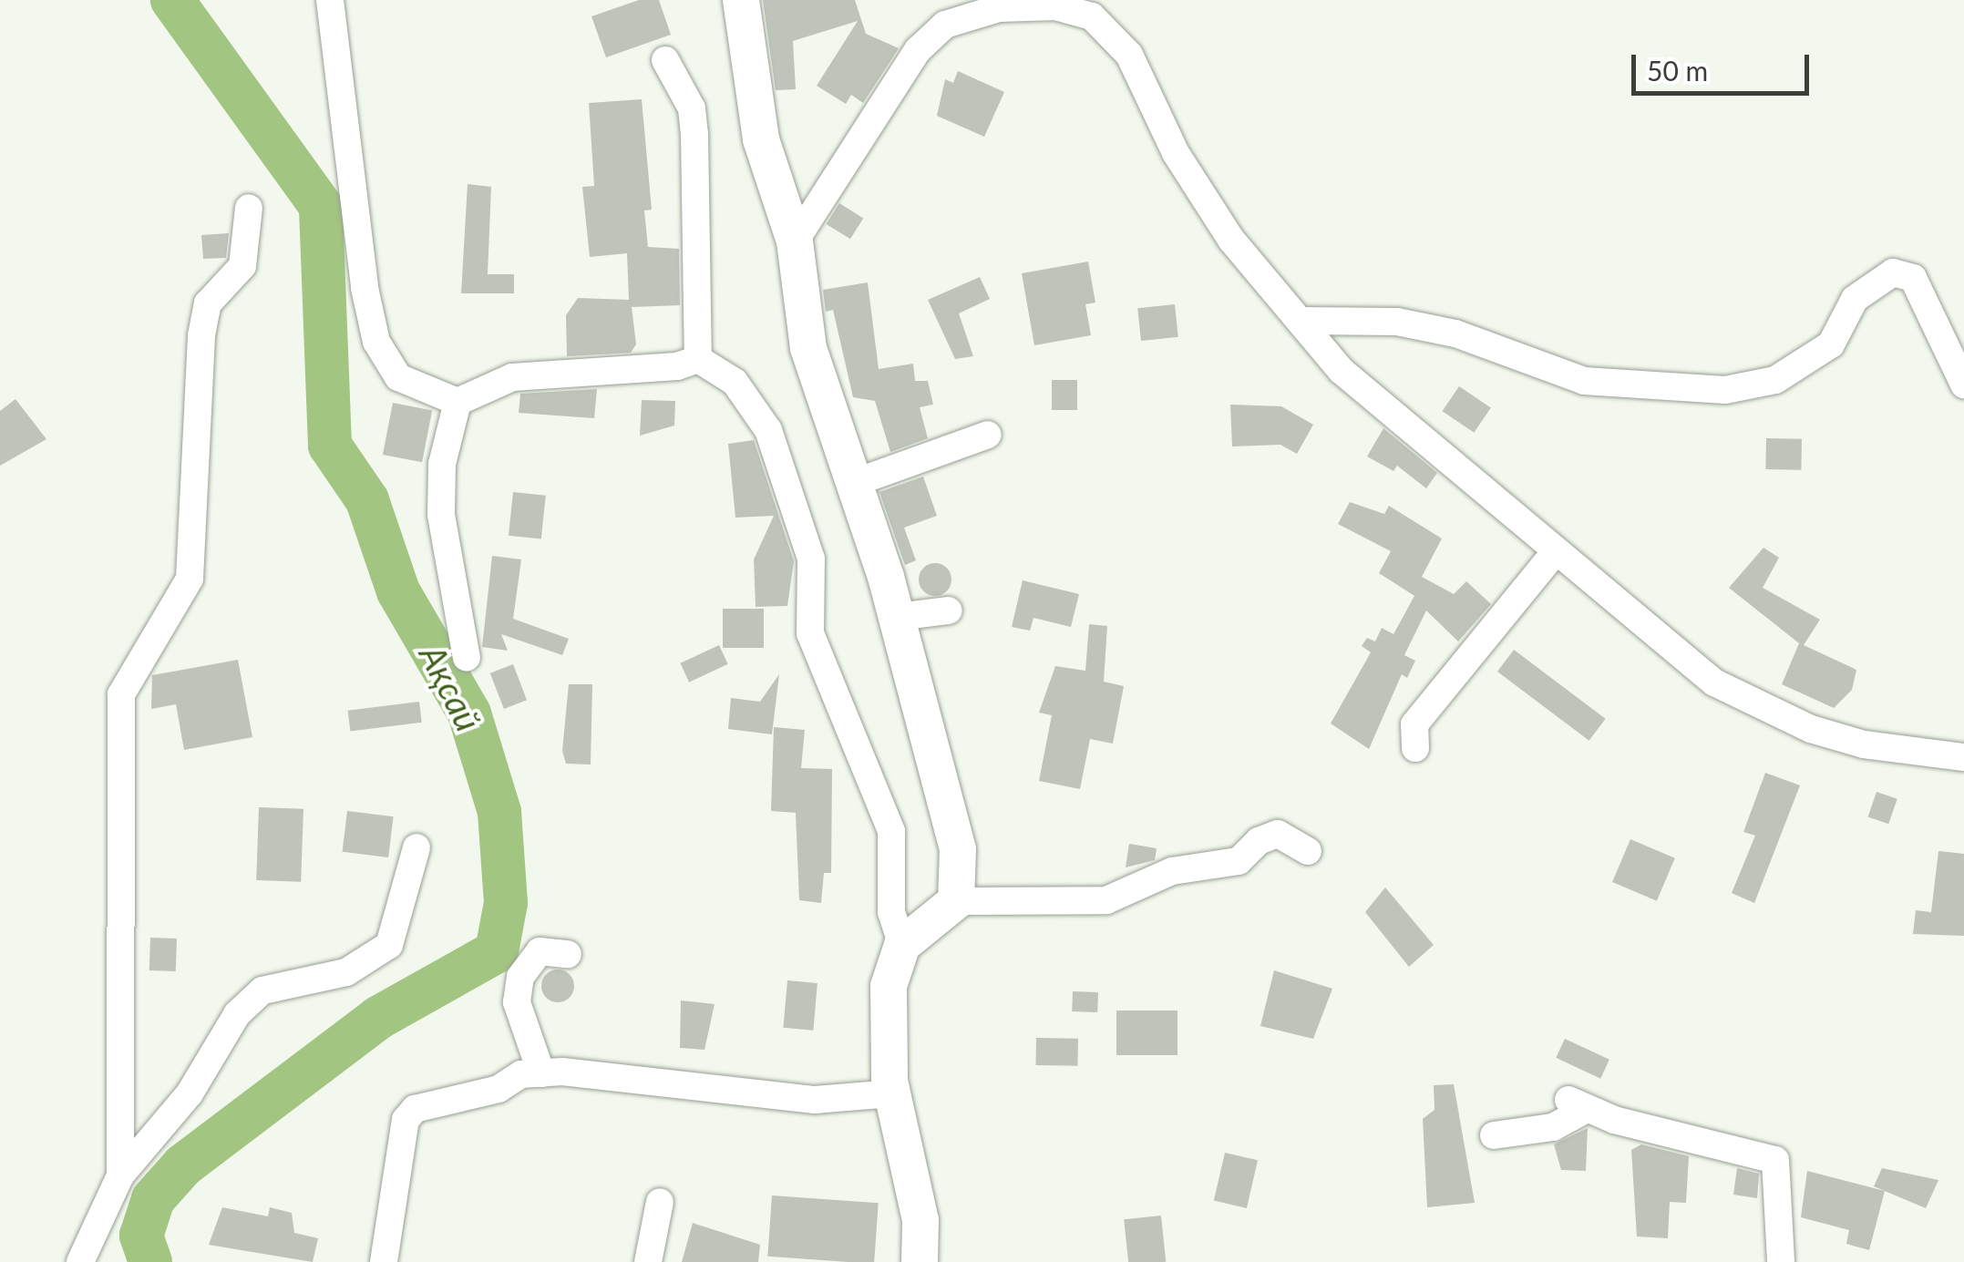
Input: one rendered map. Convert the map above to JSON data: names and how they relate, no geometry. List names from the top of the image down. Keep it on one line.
{"water":["Ақсай"],"scale_bar":"50 m"}
